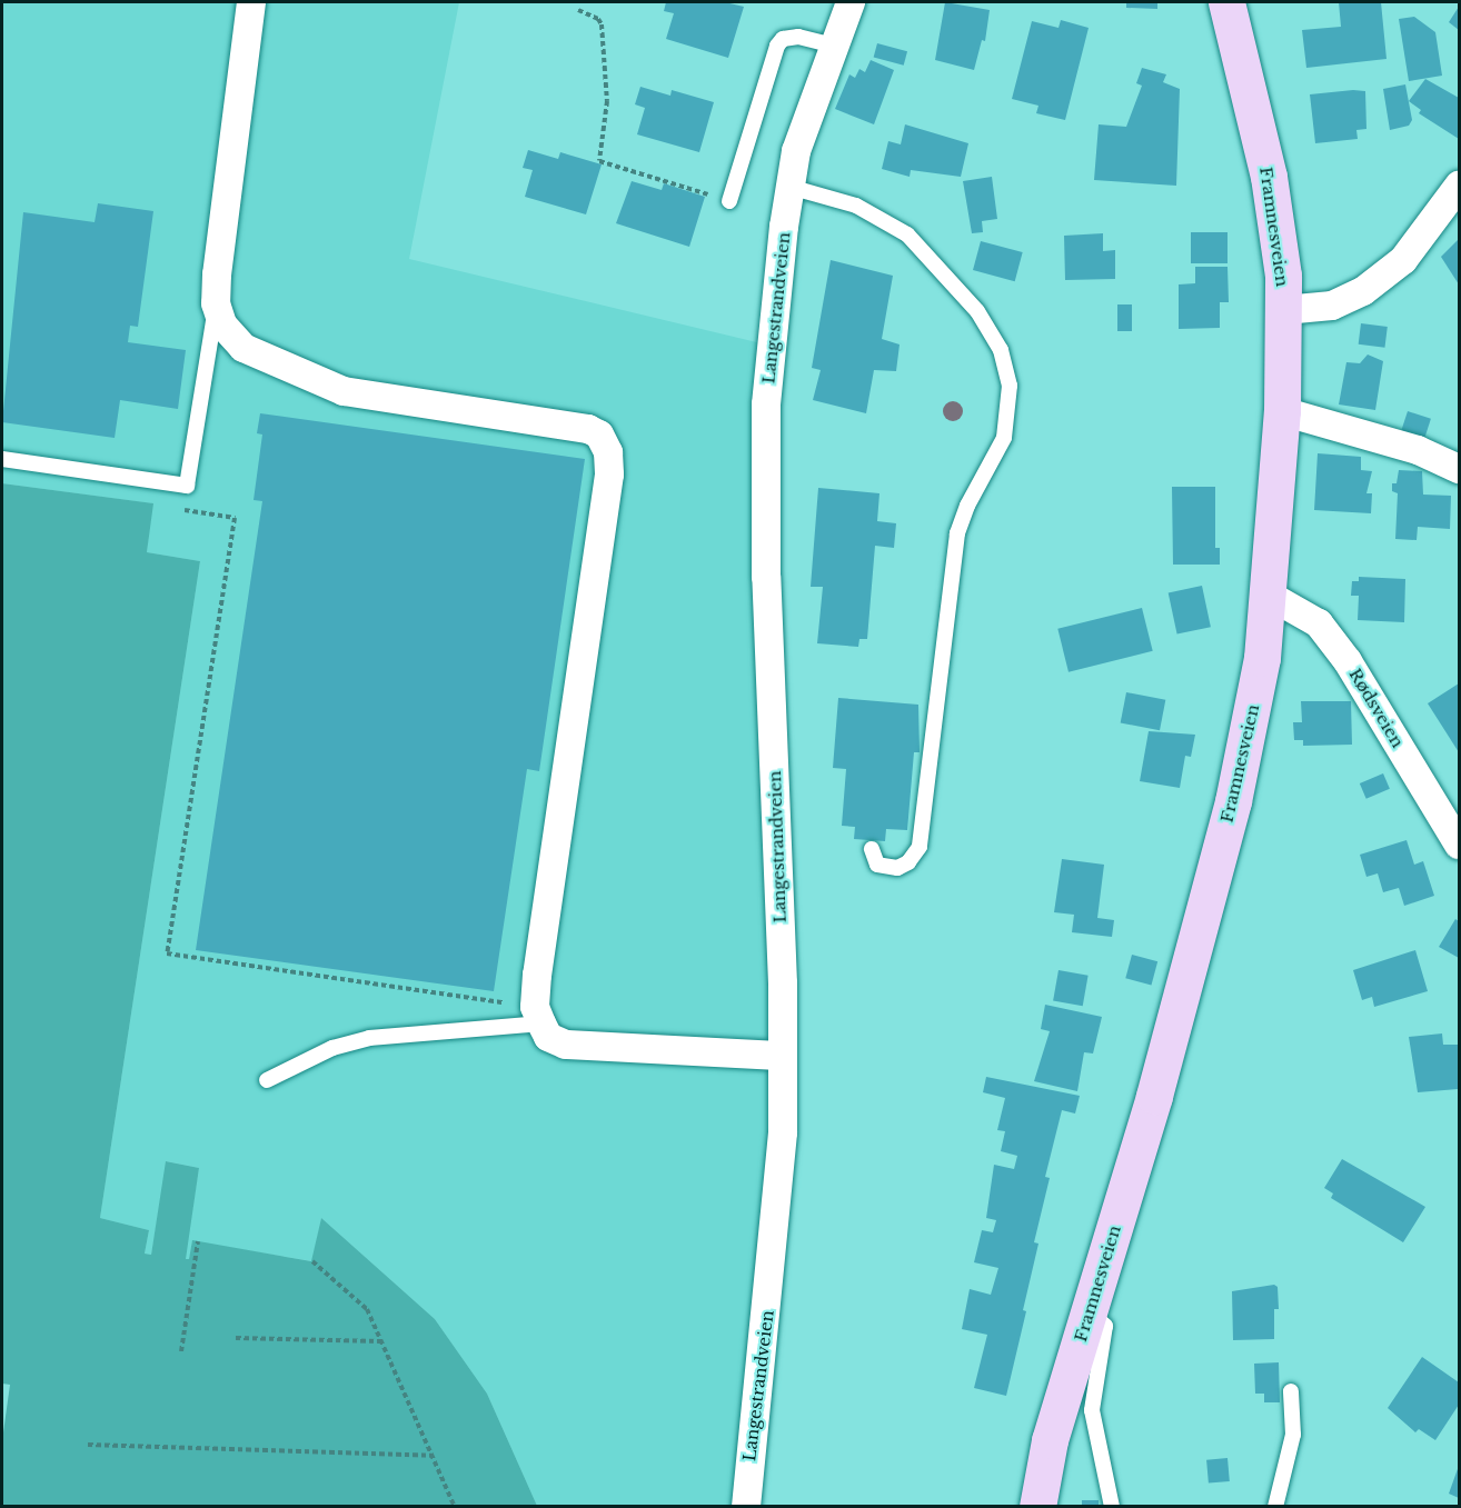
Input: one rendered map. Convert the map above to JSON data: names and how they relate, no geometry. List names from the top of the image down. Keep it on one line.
{"streets":{"main road":["Framnesveien"],"street":["Langestrandveien","Rødsveien"]},"crossings":[["Framnesveien","Rødsveien"]]}
